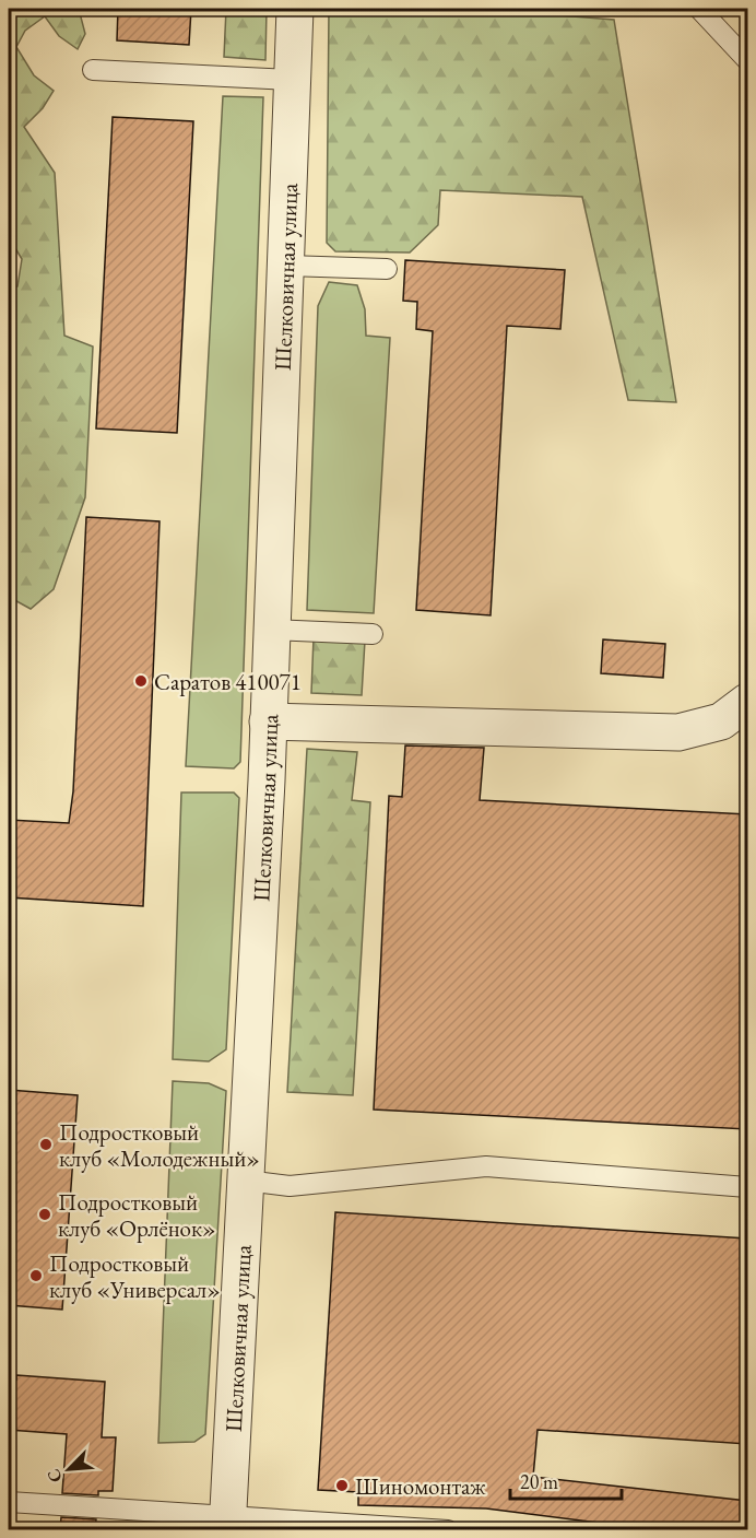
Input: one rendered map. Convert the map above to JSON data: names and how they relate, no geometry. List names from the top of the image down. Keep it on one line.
{"streets":{"street":["Шелковичная улица"]},"places":["Саратов 410071","Подростковый клуб «Молодежный»","Подростковый клуб «Орлёнок»","Подростковый клуб «Универсал»","Шиномонтаж"],"scale_bar":"20 m","north":"bottom left"}
